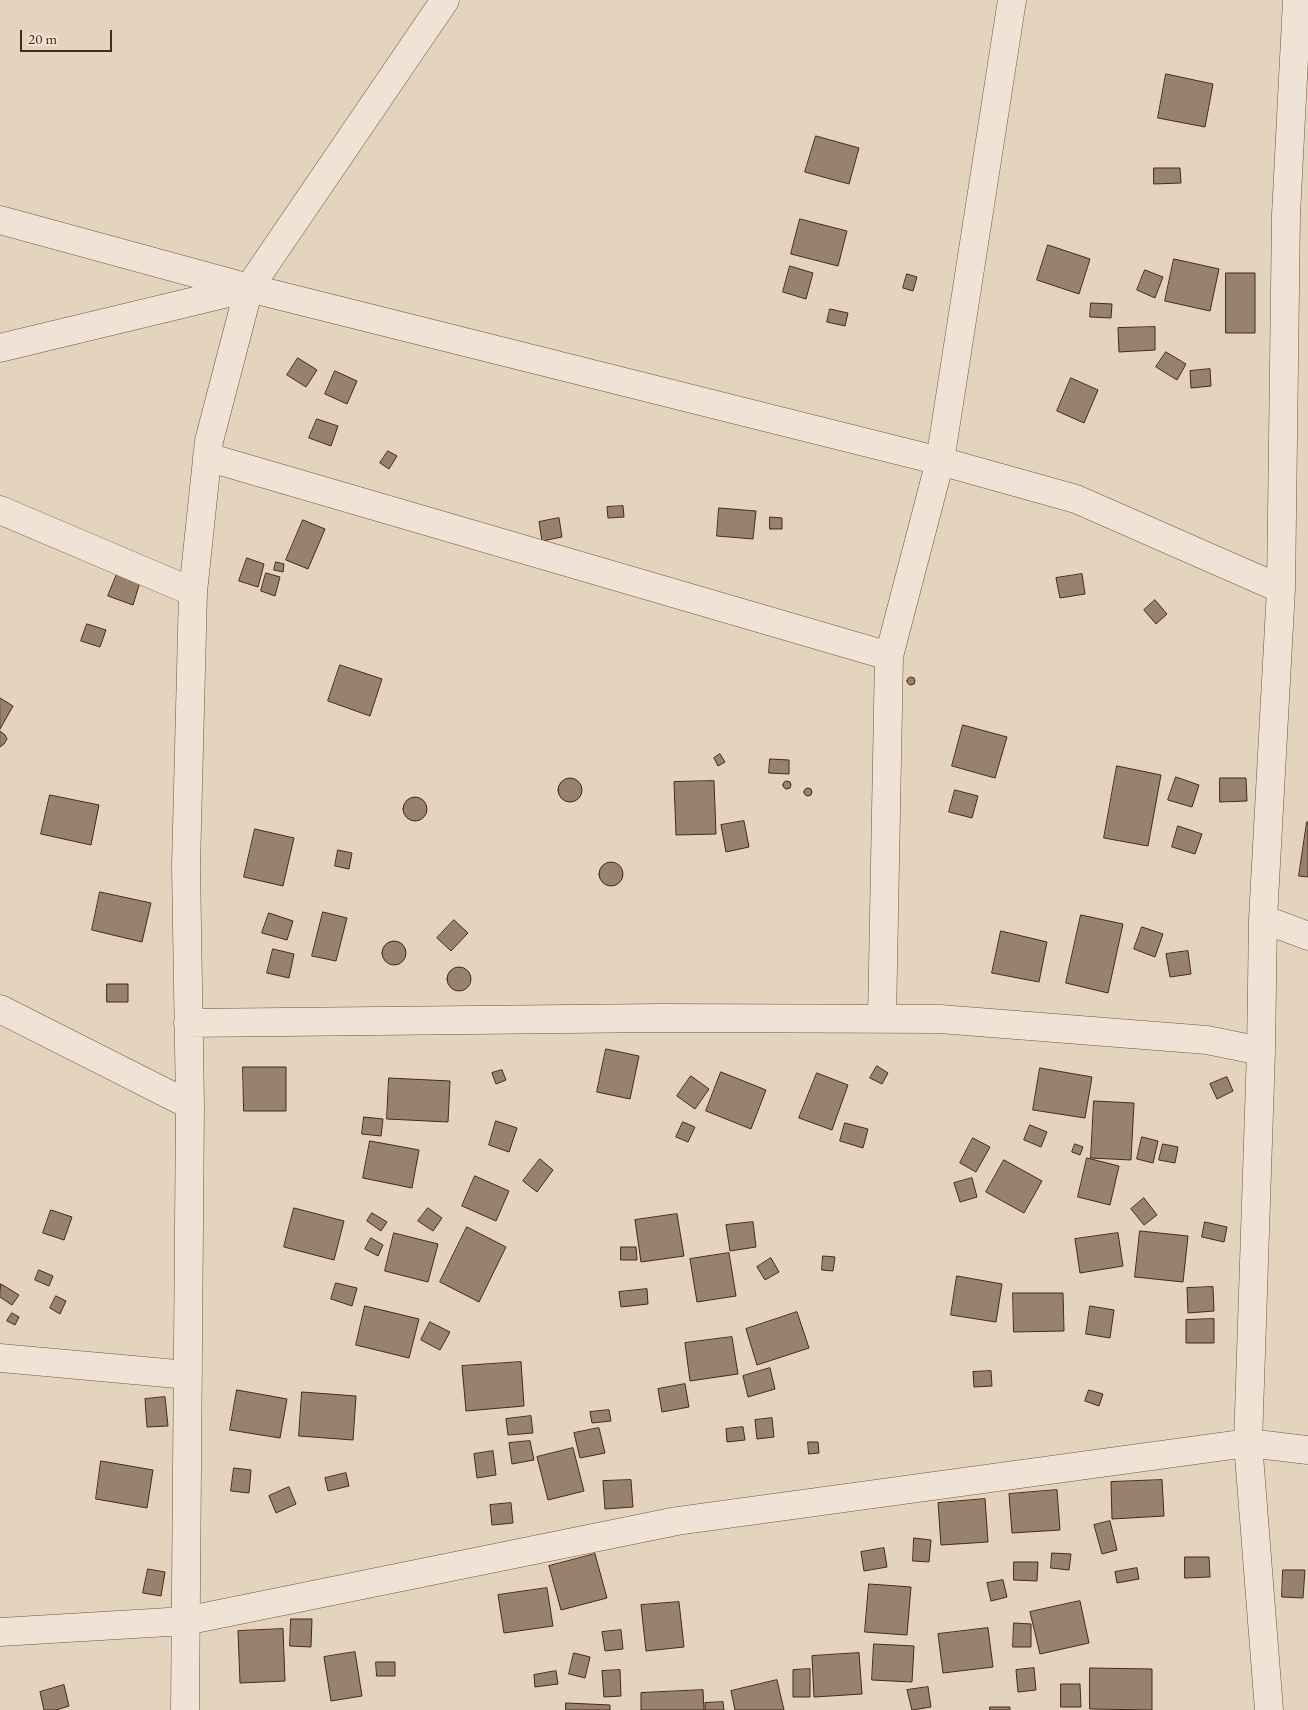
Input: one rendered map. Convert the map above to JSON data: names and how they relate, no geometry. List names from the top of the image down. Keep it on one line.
{"scale_bar":"20 m"}
